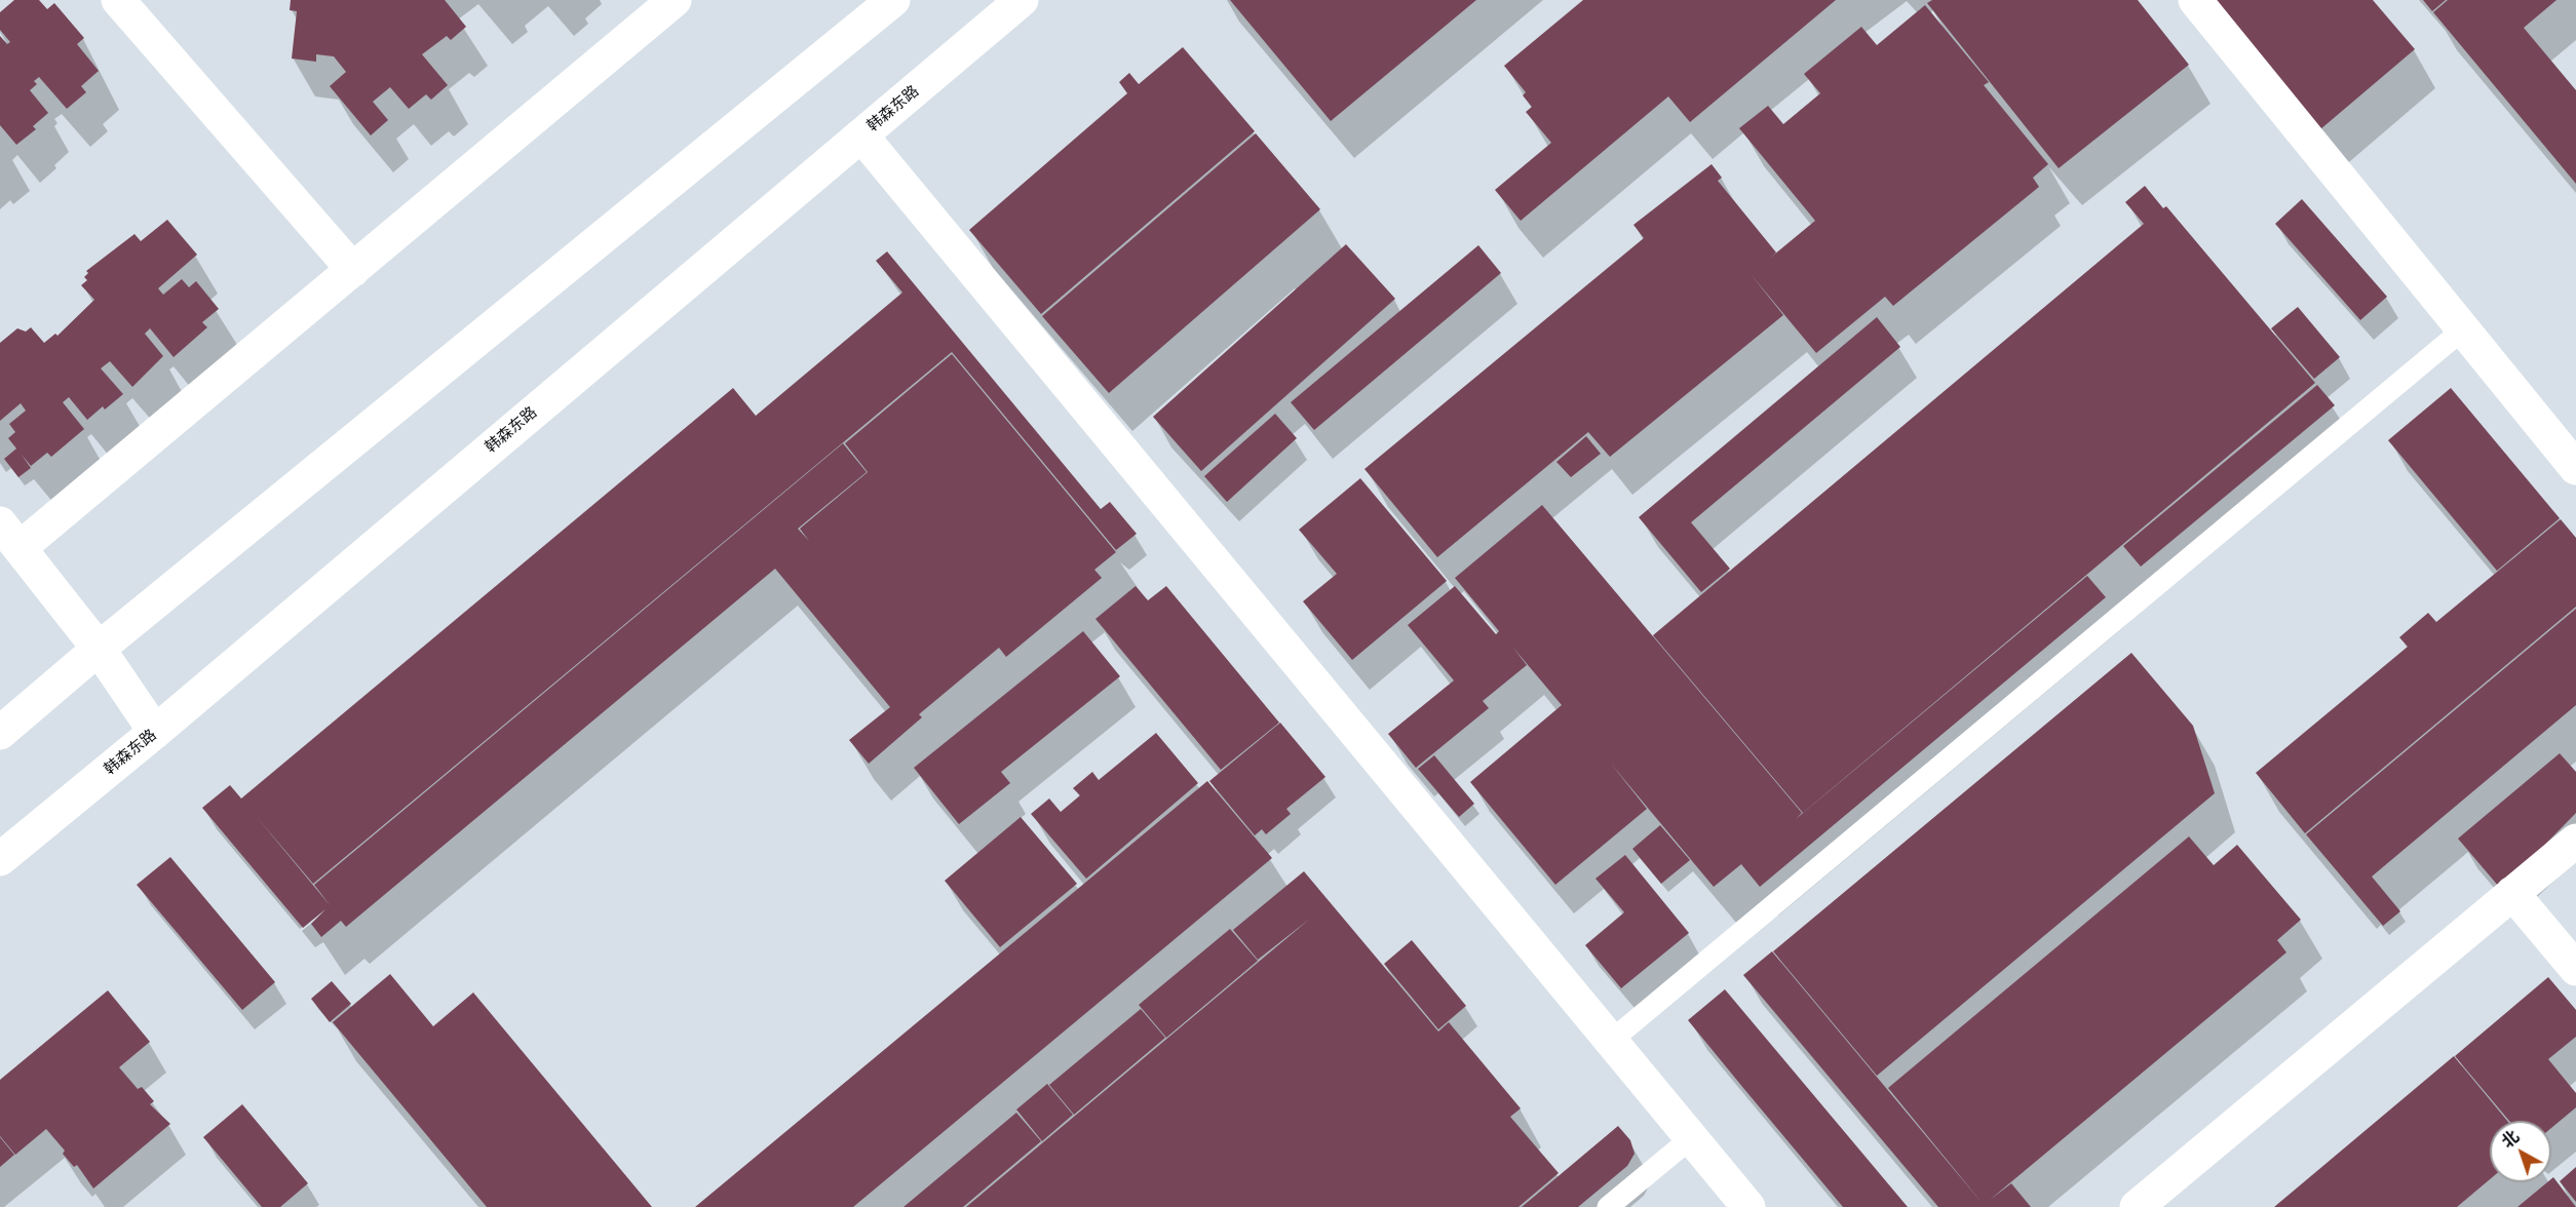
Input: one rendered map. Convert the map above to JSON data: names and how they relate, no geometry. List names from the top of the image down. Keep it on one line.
{"streets":{"street":["韩森东路"]},"north":"top left"}
